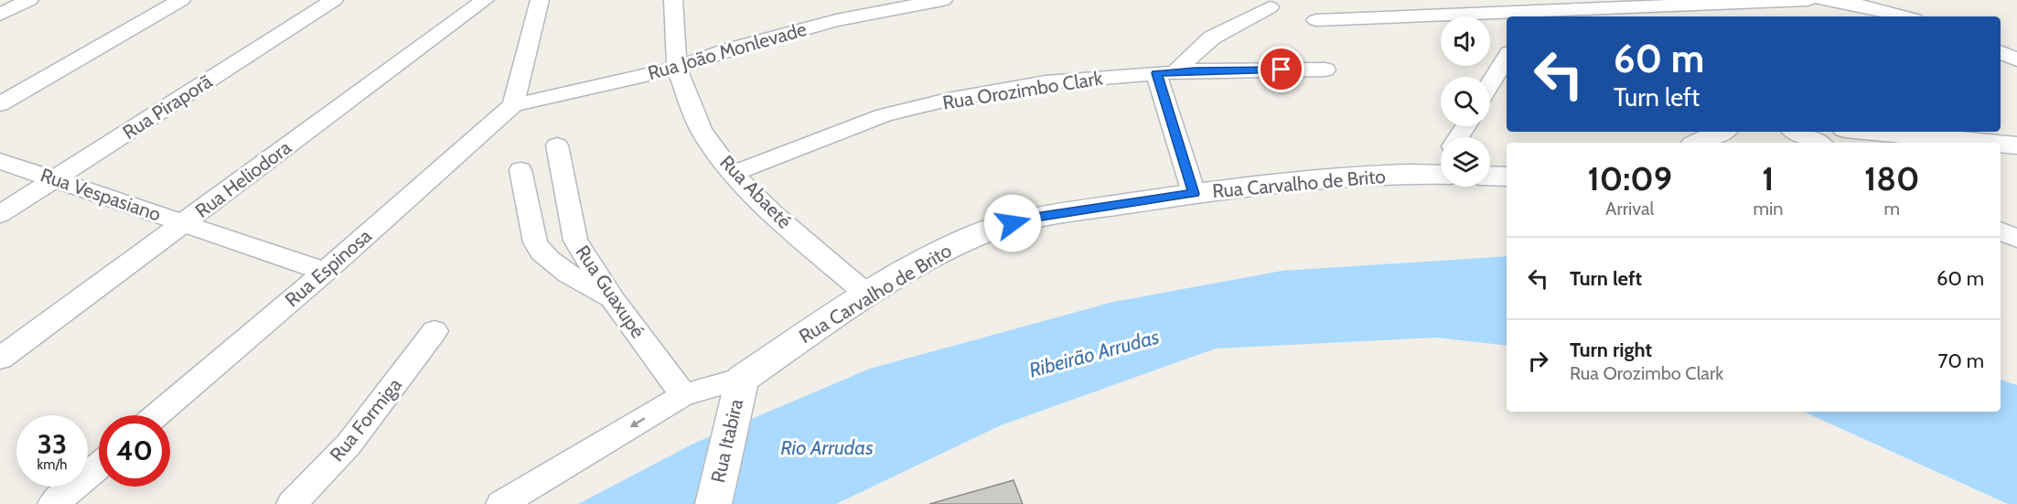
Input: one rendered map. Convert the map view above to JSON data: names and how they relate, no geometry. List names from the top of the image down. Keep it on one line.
{"streets":{"street":["Rua João Monlevade","Rua Orozimbo Clark","Rua Piraporã","Rua Heliodora","Rua Carvalho de Brito","Rua Abaeté","Rua Vespasiano","Rua Espinosa","Rua Guaxupé","Rua Formiga","Rua Itabira"]},"crossings":[["Rua João Monlevade","Rua Abaeté"],["Rua João Monlevade","Rua Espinosa"],["Rua Orozimbo Clark","Rua Abaeté"],["Rua Piraporã","Rua Vespasiano"],["Rua Heliodora","Rua Vespasiano"],["Rua Carvalho de Brito","Rua Abaeté"],["Rua Carvalho de Brito","Rua Guaxupé"],["Rua Carvalho de Brito","Rua Itabira"],["Rua Vespasiano","Rua Espinosa"]],"water":["Ribeirão Arrudas","Rio Arrudas"],"page":{"turn":["60 m","Turn left"],"eta":["10:09","Arrival","1","min","180","m"],"list":[{"name":"Turn left","value":"60 m"},{"name":"Turn right","note":"Rua Orozimbo Clark","value":"70 m"}],"speed":"33 km/h","limit":"40"}}
